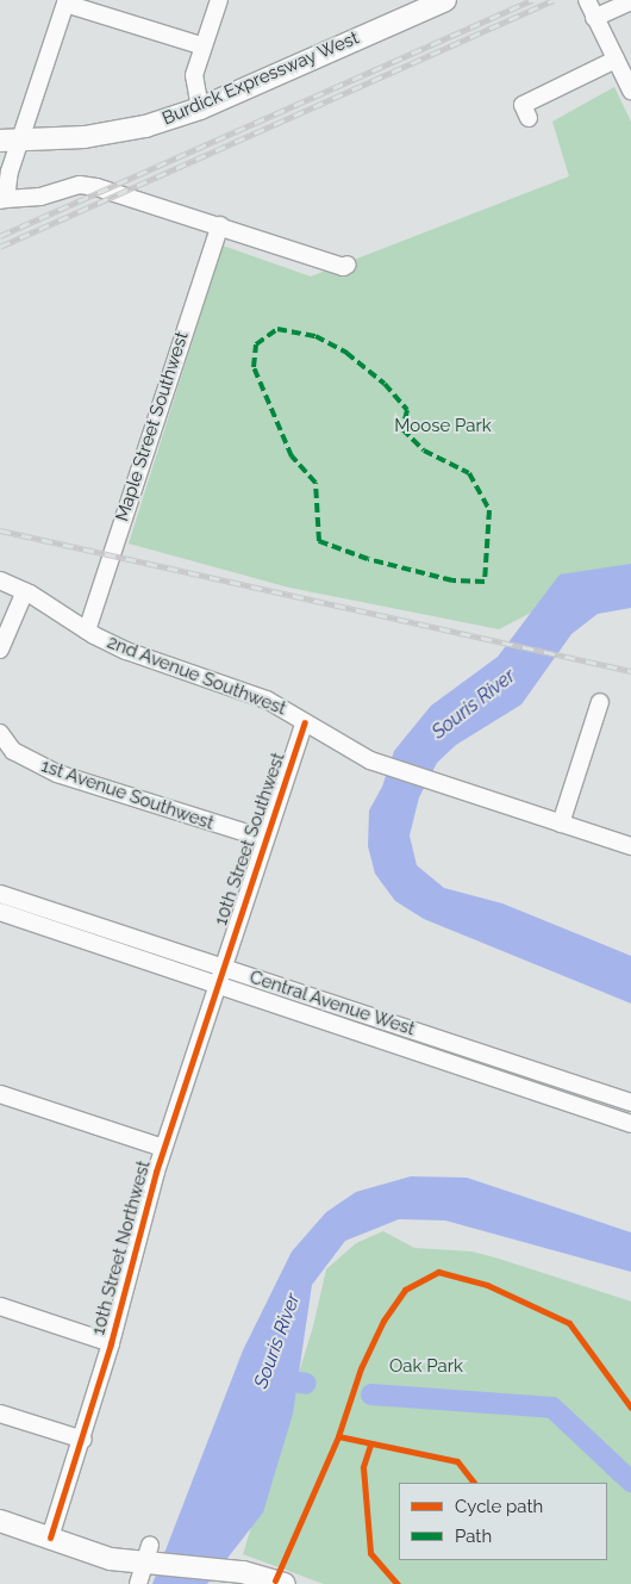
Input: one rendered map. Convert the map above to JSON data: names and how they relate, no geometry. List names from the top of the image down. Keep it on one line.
{"streets":{"main road":["Burdick Expressway West"],"street":["Maple Street Southwest","2nd Avenue Southwest","1st Avenue Southwest","10th Street Southwest","Central Avenue West","10th Street Northwest"]},"crossings":[["Maple Street Southwest","2nd Avenue Southwest"],["2nd Avenue Southwest","10th Street Southwest"],["1st Avenue Southwest","10th Street Southwest"],["10th Street Southwest","Central Avenue West"],["10th Street Southwest","10th Street Northwest"],["Central Avenue West","10th Street Northwest"]],"water":["Souris River"],"parks":["Moose Park","Oak Park"],"legend":["Cycle path","Path"]}
